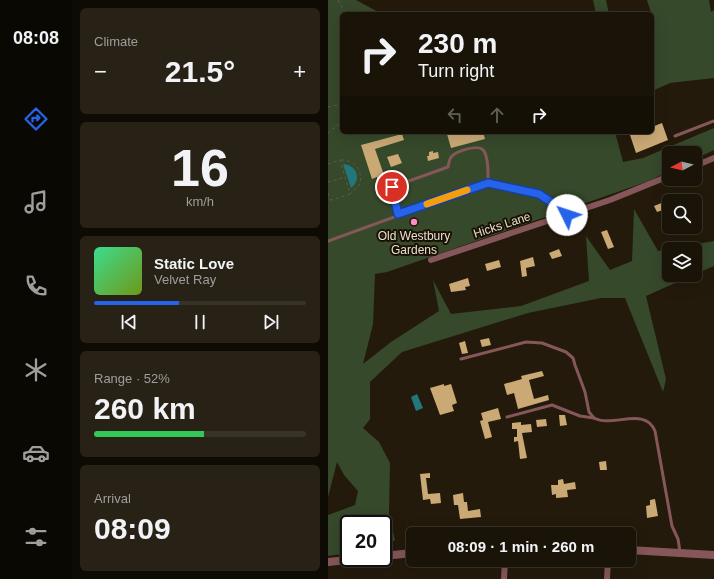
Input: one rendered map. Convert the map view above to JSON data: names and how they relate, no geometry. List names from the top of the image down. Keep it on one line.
{"streets":{"street":["Hicks Lane"]},"places":["Old Westbury Gardens"],"north":"left","page":{"tabs":"08:08","tile":["Climate",["16","km/h"],["Range · 52%","260 km"],["Arrival","08:09"]],"turn":["230 m","Turn right"],"heat":["−","21.5°","+"],"song":["Static Love","Velvet Ray"],"limit":"20","trip":"08:09 · 1 min · 260 m"}}
